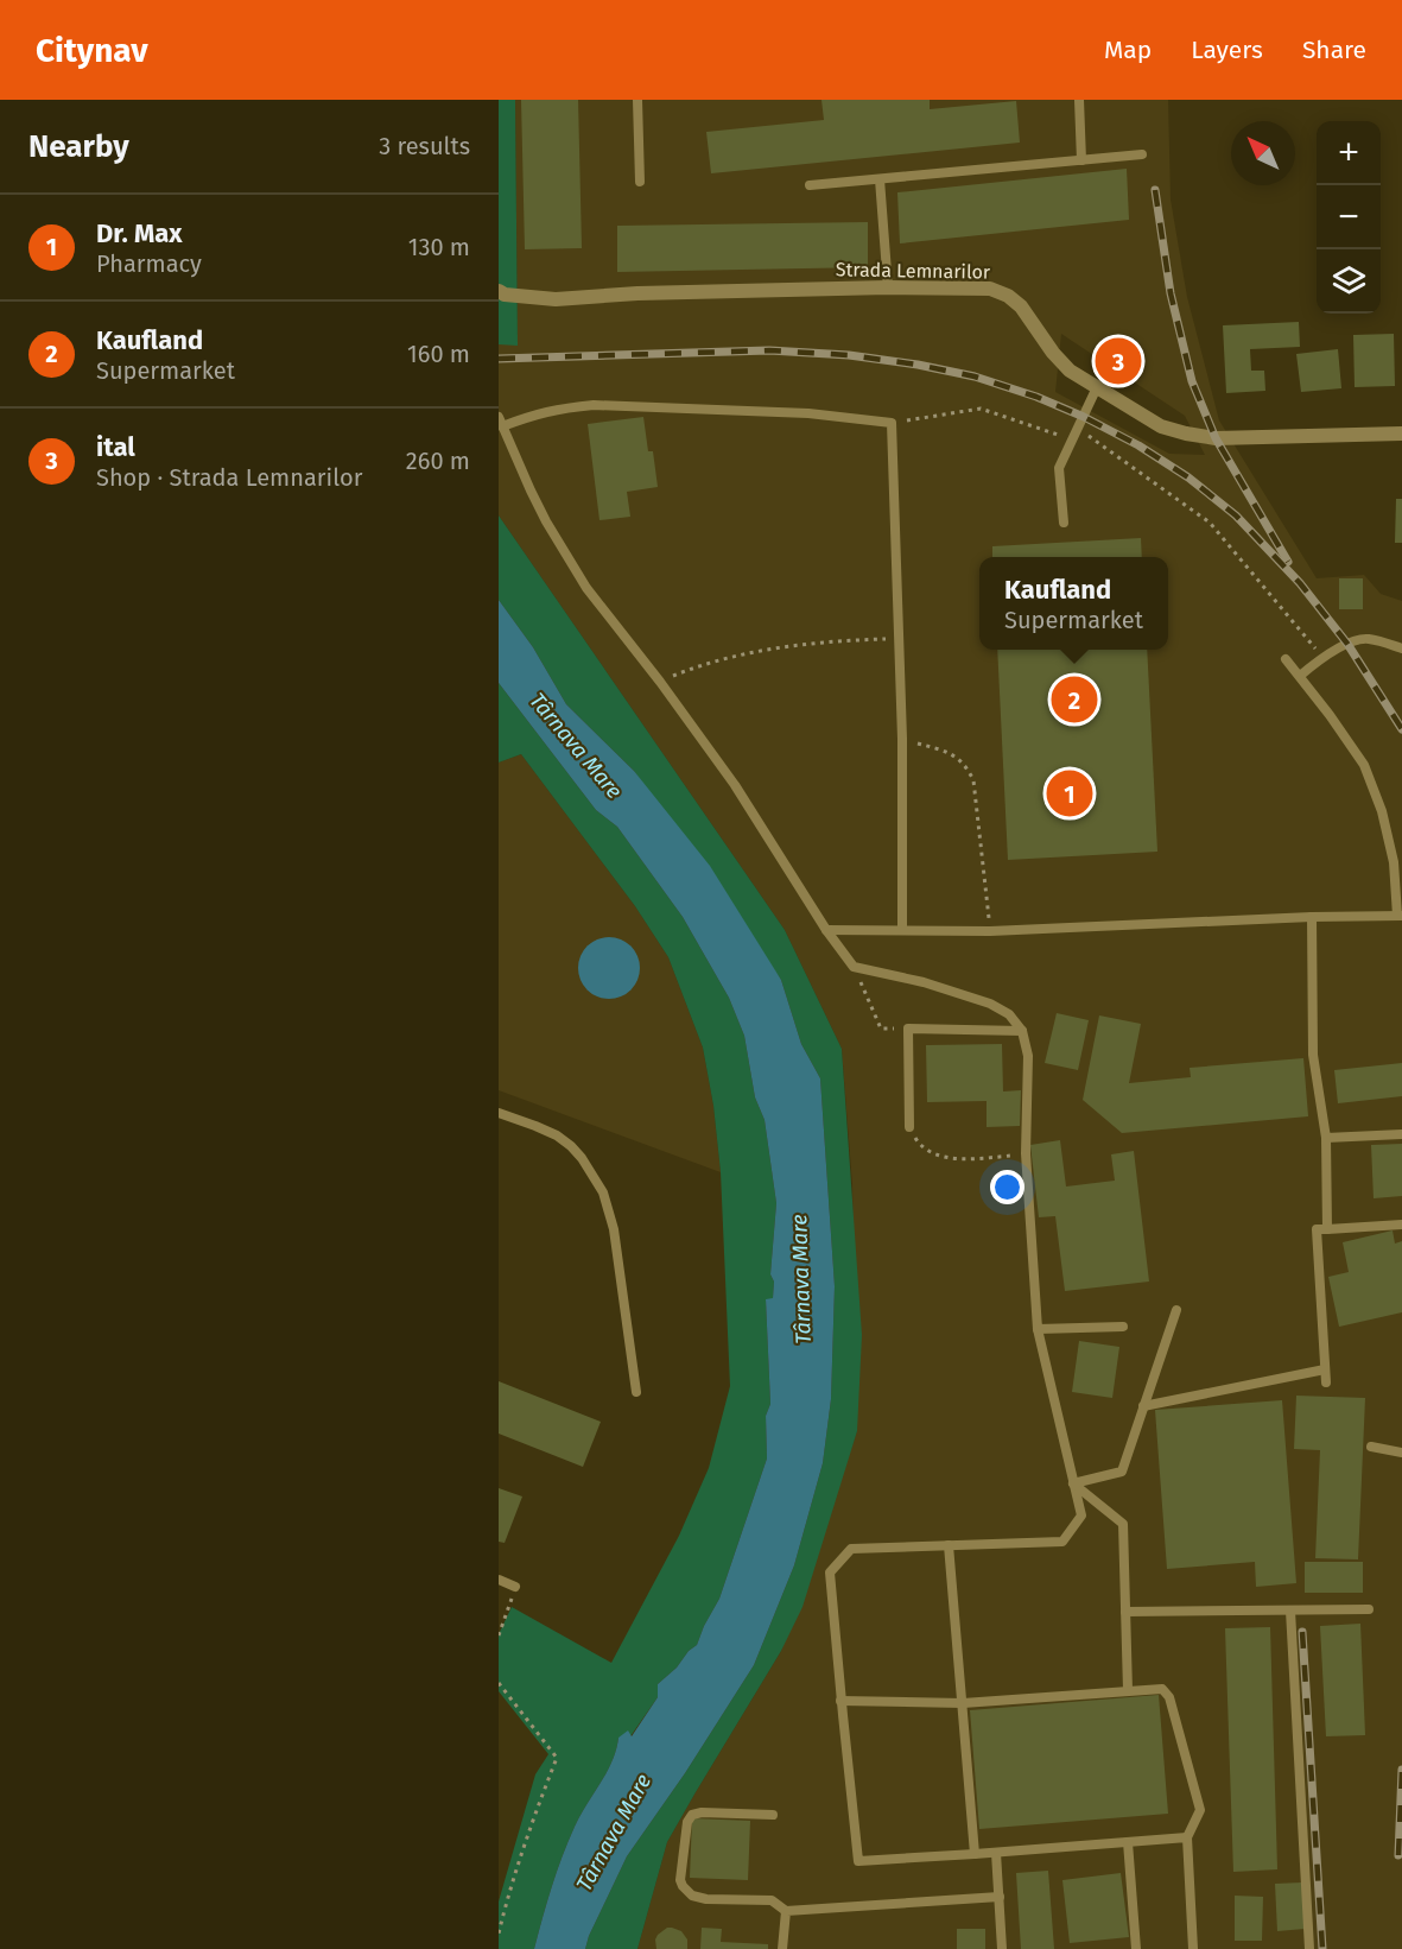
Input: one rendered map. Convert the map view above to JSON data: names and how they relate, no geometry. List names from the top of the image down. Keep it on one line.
{"streets":{"street":["Strada Lemnarilor"]},"water":["Târnava Mare"],"north":"top left","page":{"header":"Citynav","nav":["Map","Layers","Share"],"heading":["Nearby","3 results"],"map_buttons":["+","−"],"list":[{"mark":"1","name":"Dr. Max","note":"Pharmacy","value":"130 m"},{"mark":"2","name":"Kaufland","note":"Supermarket","value":"160 m"},{"mark":"3","name":"ital","note":"Shop · Strada Lemnarilor","value":"260 m"}],"pins":["3","2","1"],"popup":["Kaufland","Supermarket"]}}
